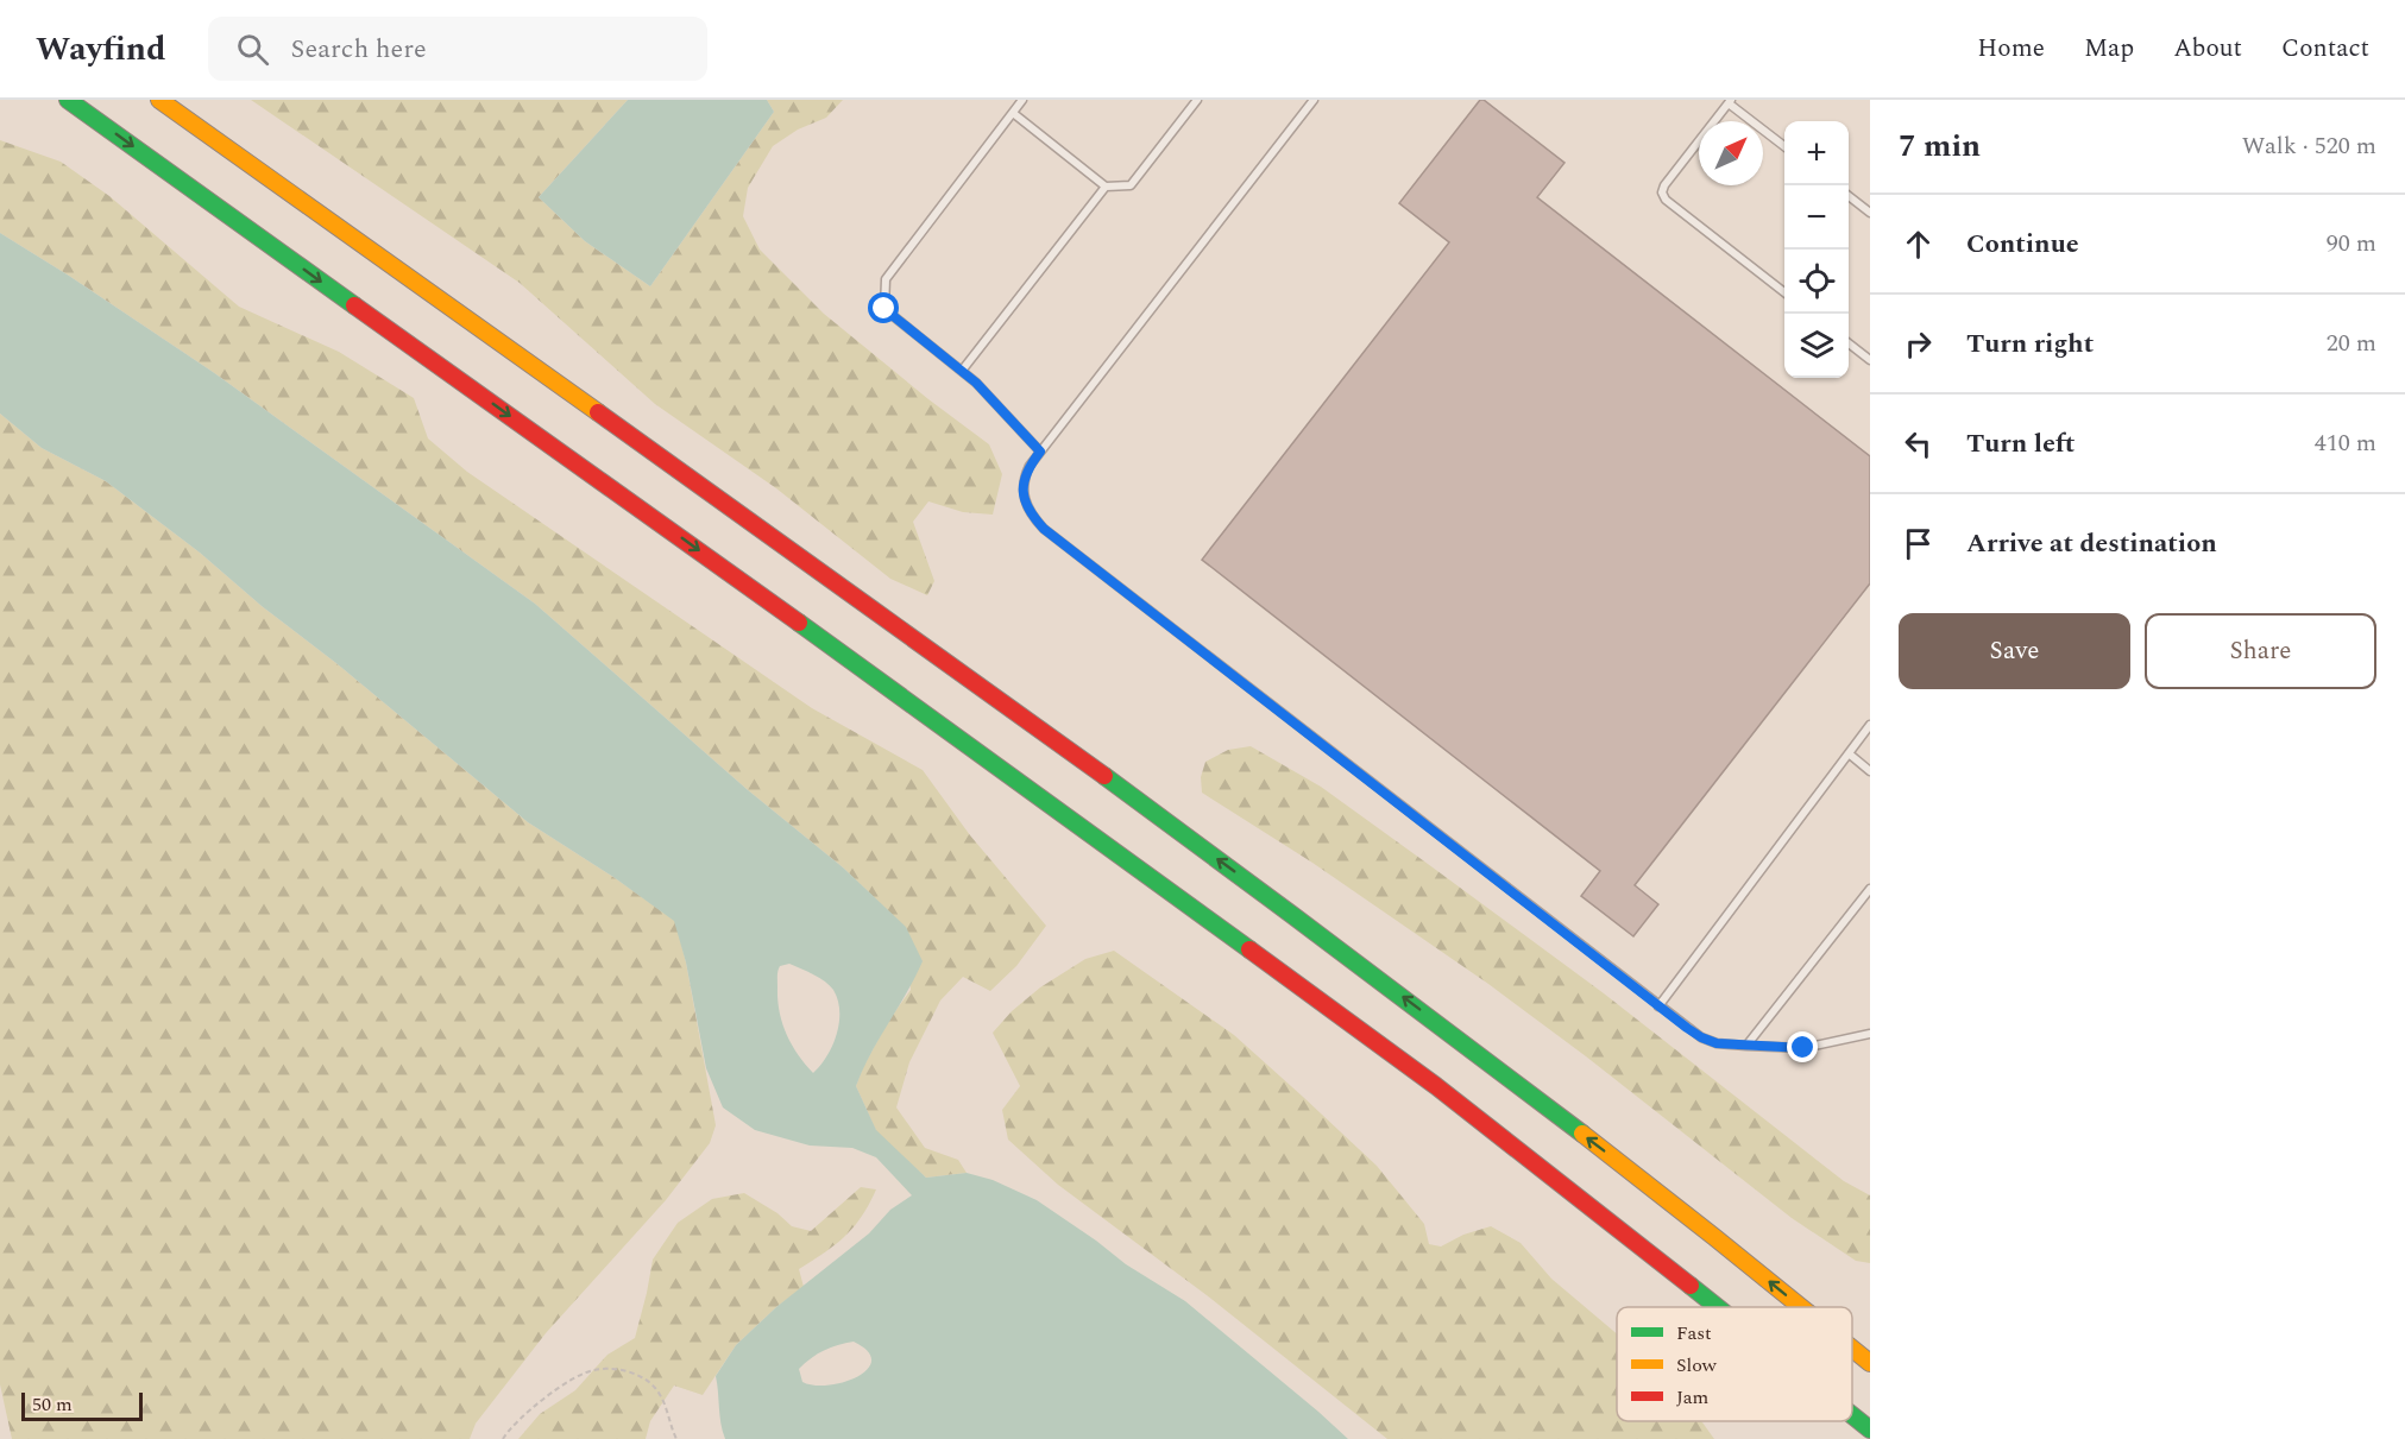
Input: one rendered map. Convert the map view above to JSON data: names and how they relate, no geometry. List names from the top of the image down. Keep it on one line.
{"legend":["Fast","Slow","Jam"],"scale_bar":"50 m","north":"top right","page":{"header":"Wayfind","search":"Search here","nav":["Home","Map","About","Contact"],"heading":["7 min","Walk · 520 m"],"map_buttons":["+","−"],"list":[["Continue","90 m"],["Turn right","20 m"],["Turn left","410 m"],"Arrive at destination"],"buttons":["Save","Share"],"scale":"50 m"}}
